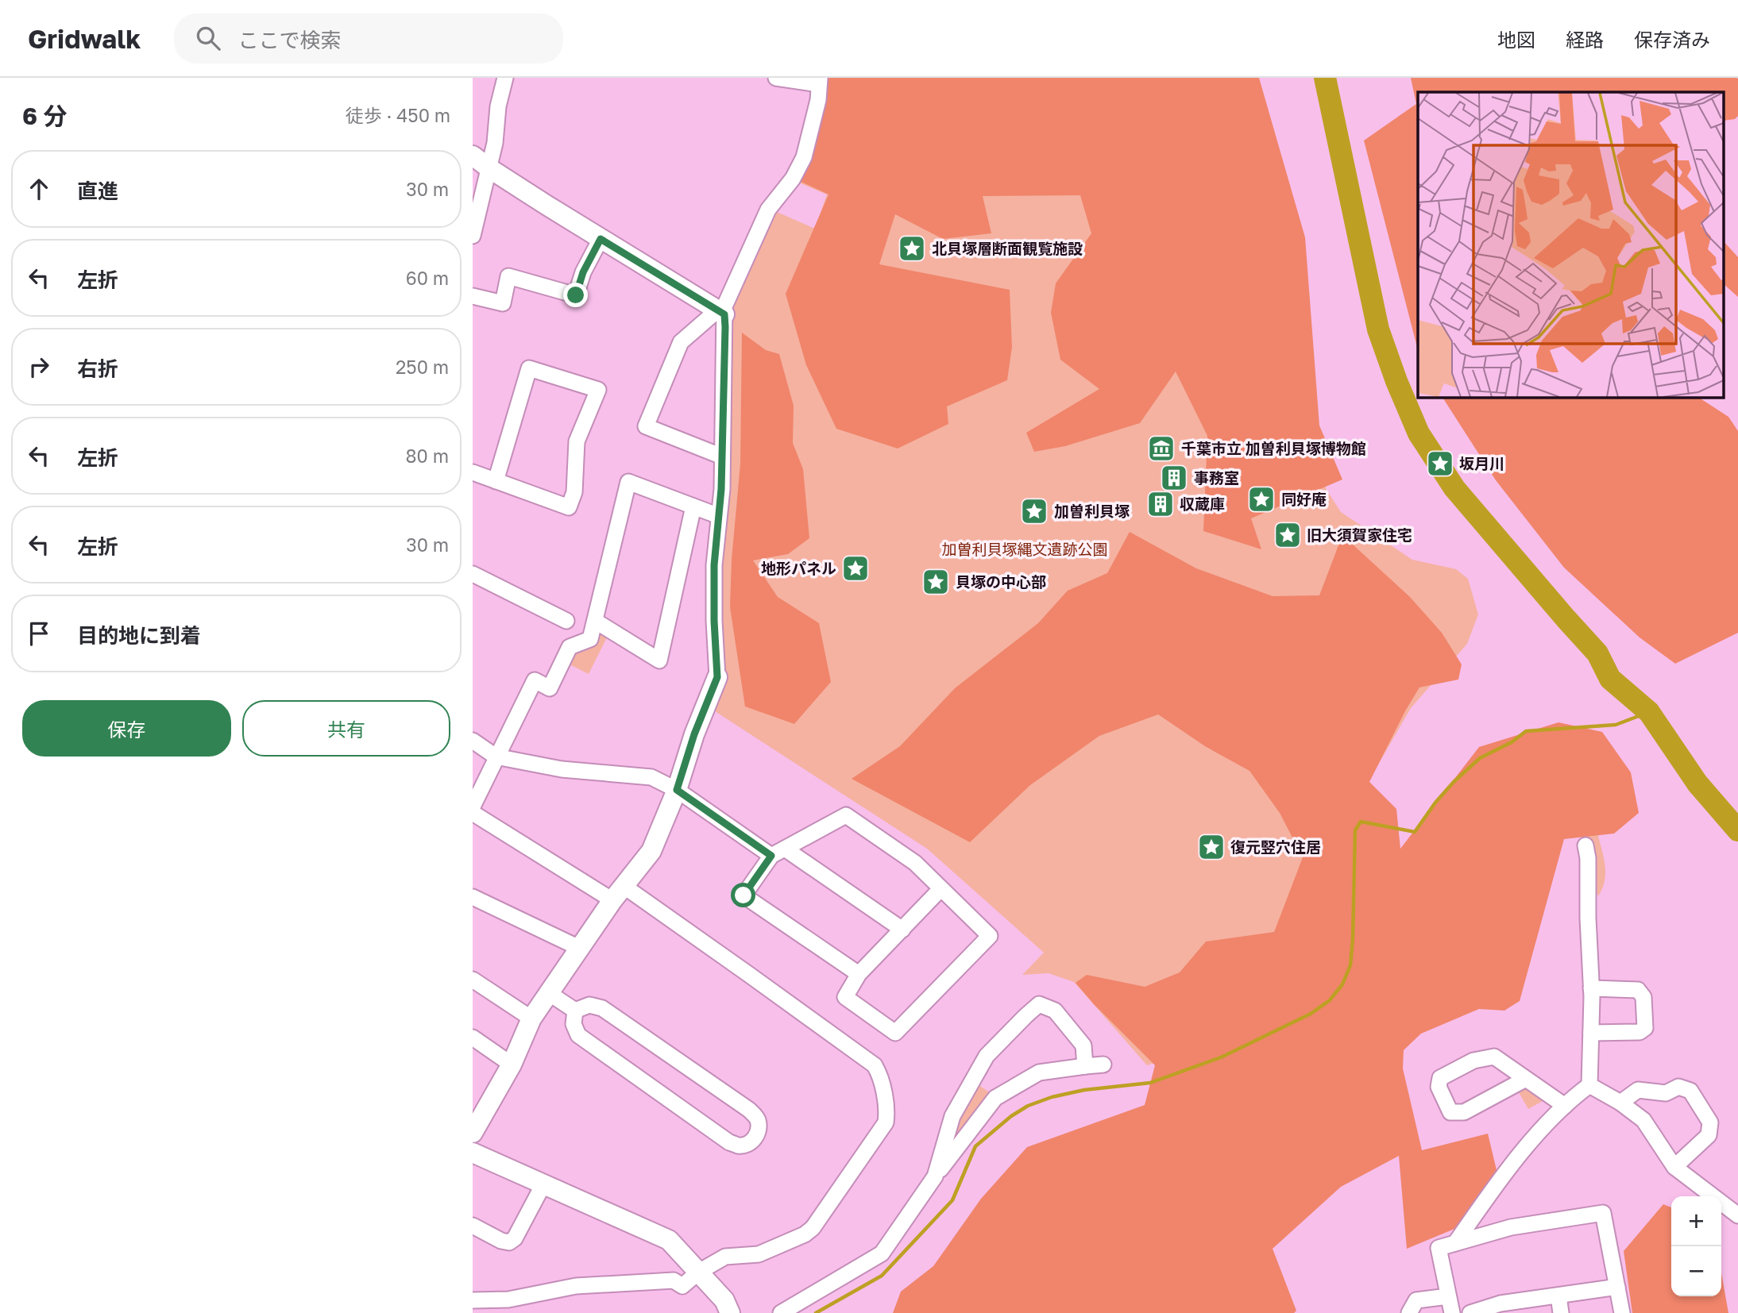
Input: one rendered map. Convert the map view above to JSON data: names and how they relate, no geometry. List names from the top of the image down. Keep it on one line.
{"parks":["加曽利貝塚縄文遺跡公園"],"places":{"place":["北貝塚層断面観覧施設","坂月川","同好庵","加曽利貝塚","旧大須賀家住宅","地形パネル","貝塚の中心部","復元竪穴住居"],"museum":["千葉市立 加曽利貝塚博物館"],"building":["事務室","収蔵庫"]},"page":{"header":"Gridwalk","search":"ここで検索","nav":["地図","経路","保存済み"],"heading":["6 分","徒歩 · 450 m"],"list":[["直進","30 m"],["左折","60 m"],["右折","250 m"],["左折","80 m"],["左折","30 m"],"目的地に到着"],"buttons":["保存","共有"],"map_buttons":["+","−"]}}
